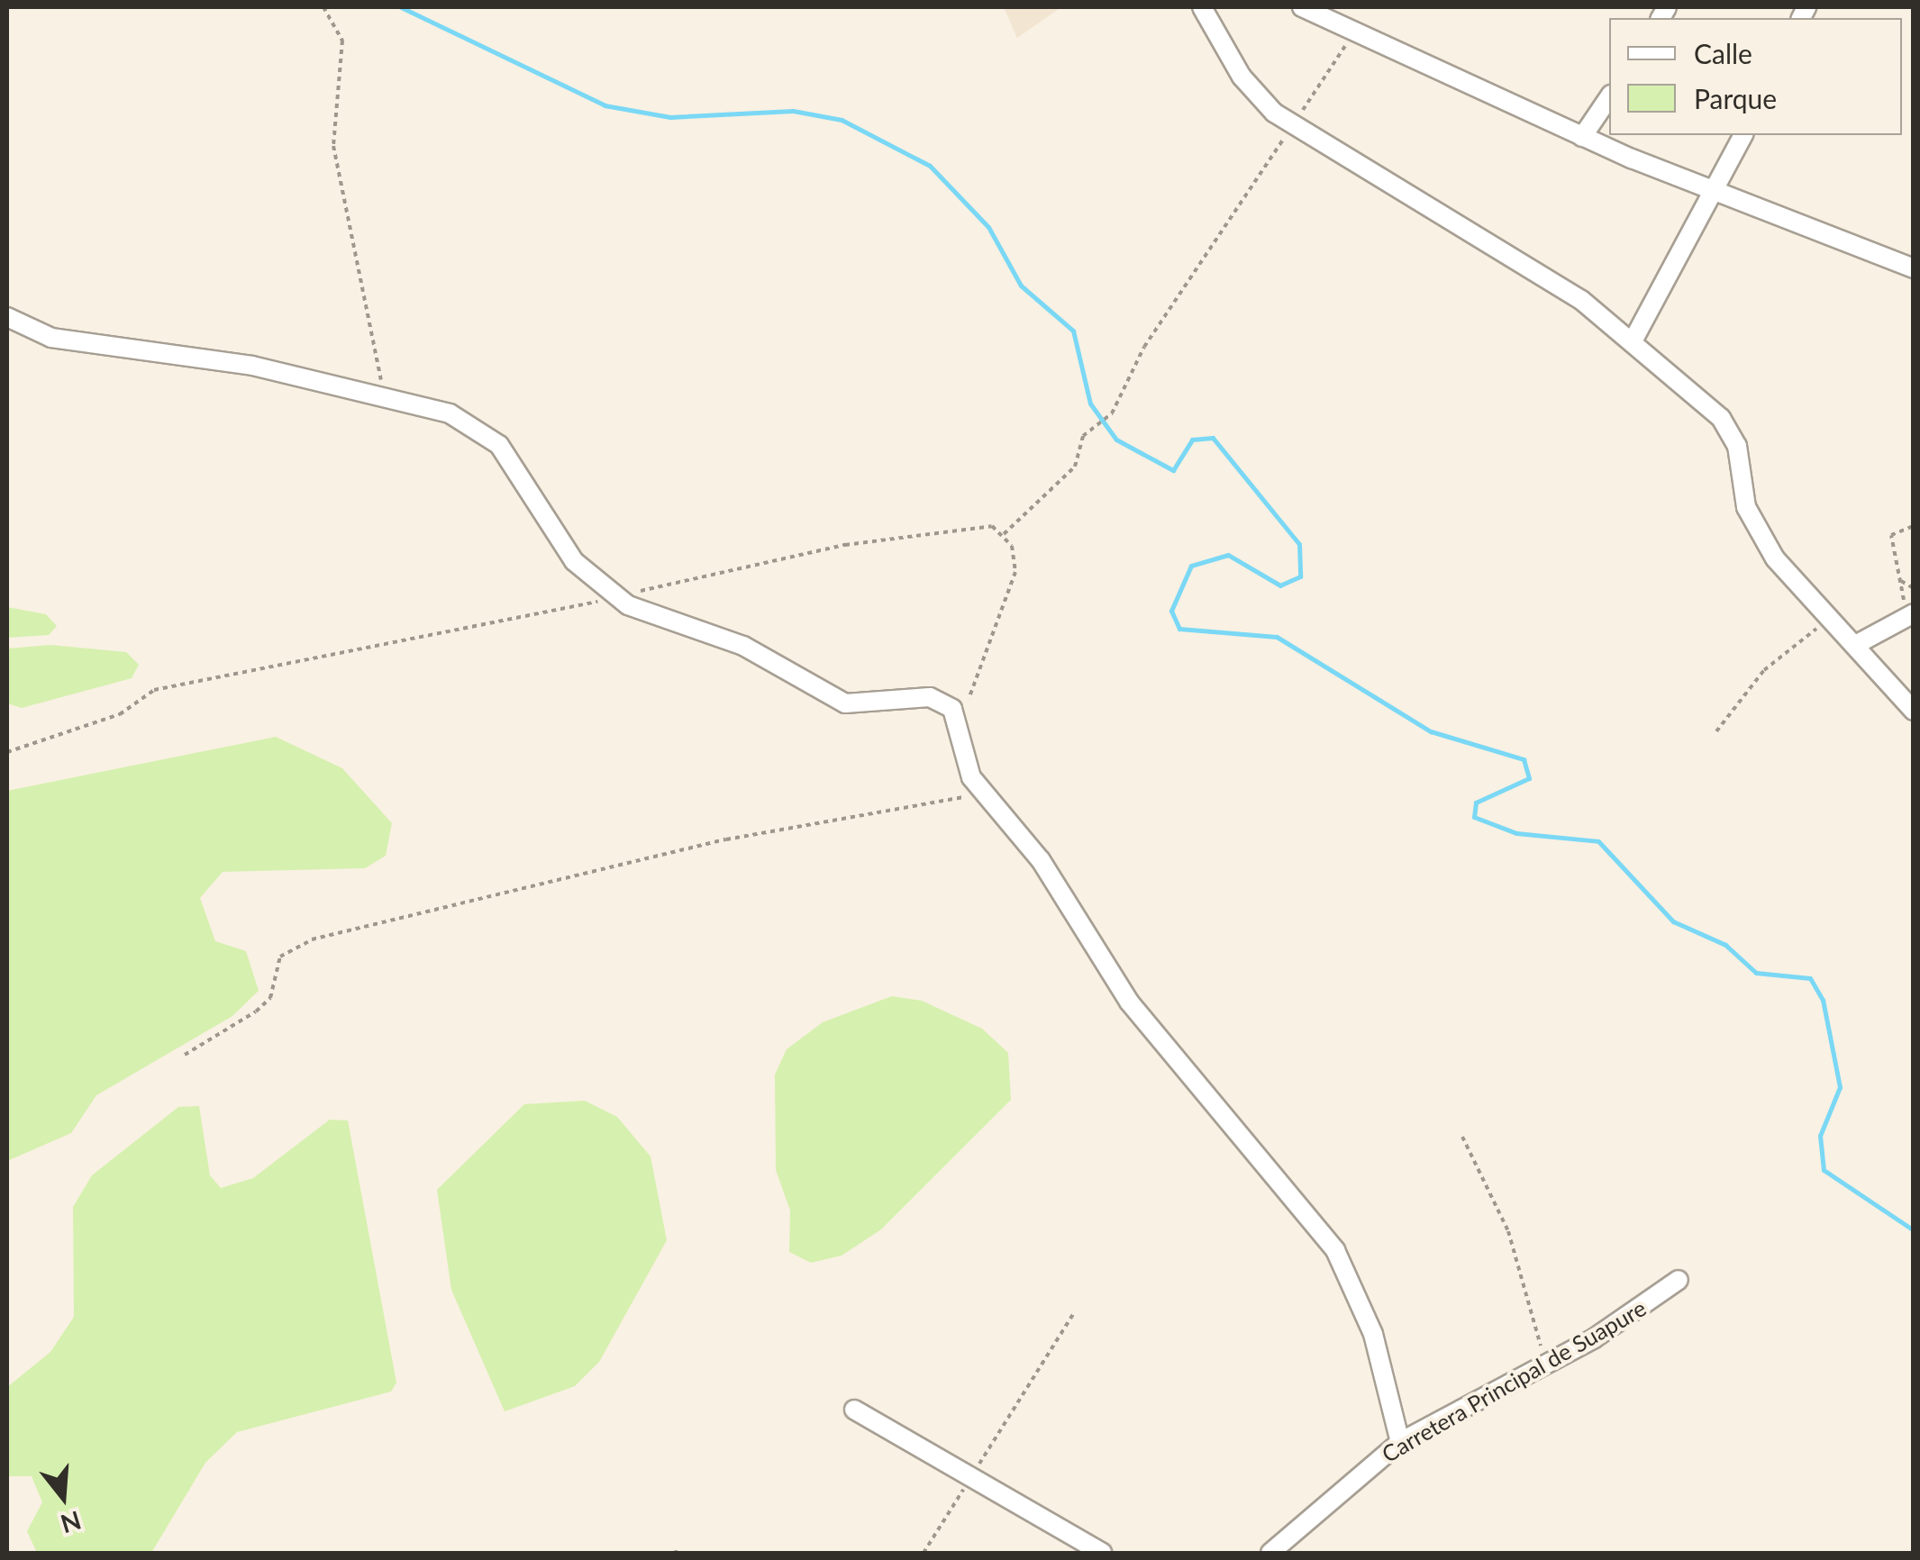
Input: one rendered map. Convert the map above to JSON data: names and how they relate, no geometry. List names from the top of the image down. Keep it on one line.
{"streets":{"street":["Carretera Principal de Suapure"]},"legend":["Calle","Parque"],"north":"bottom"}
